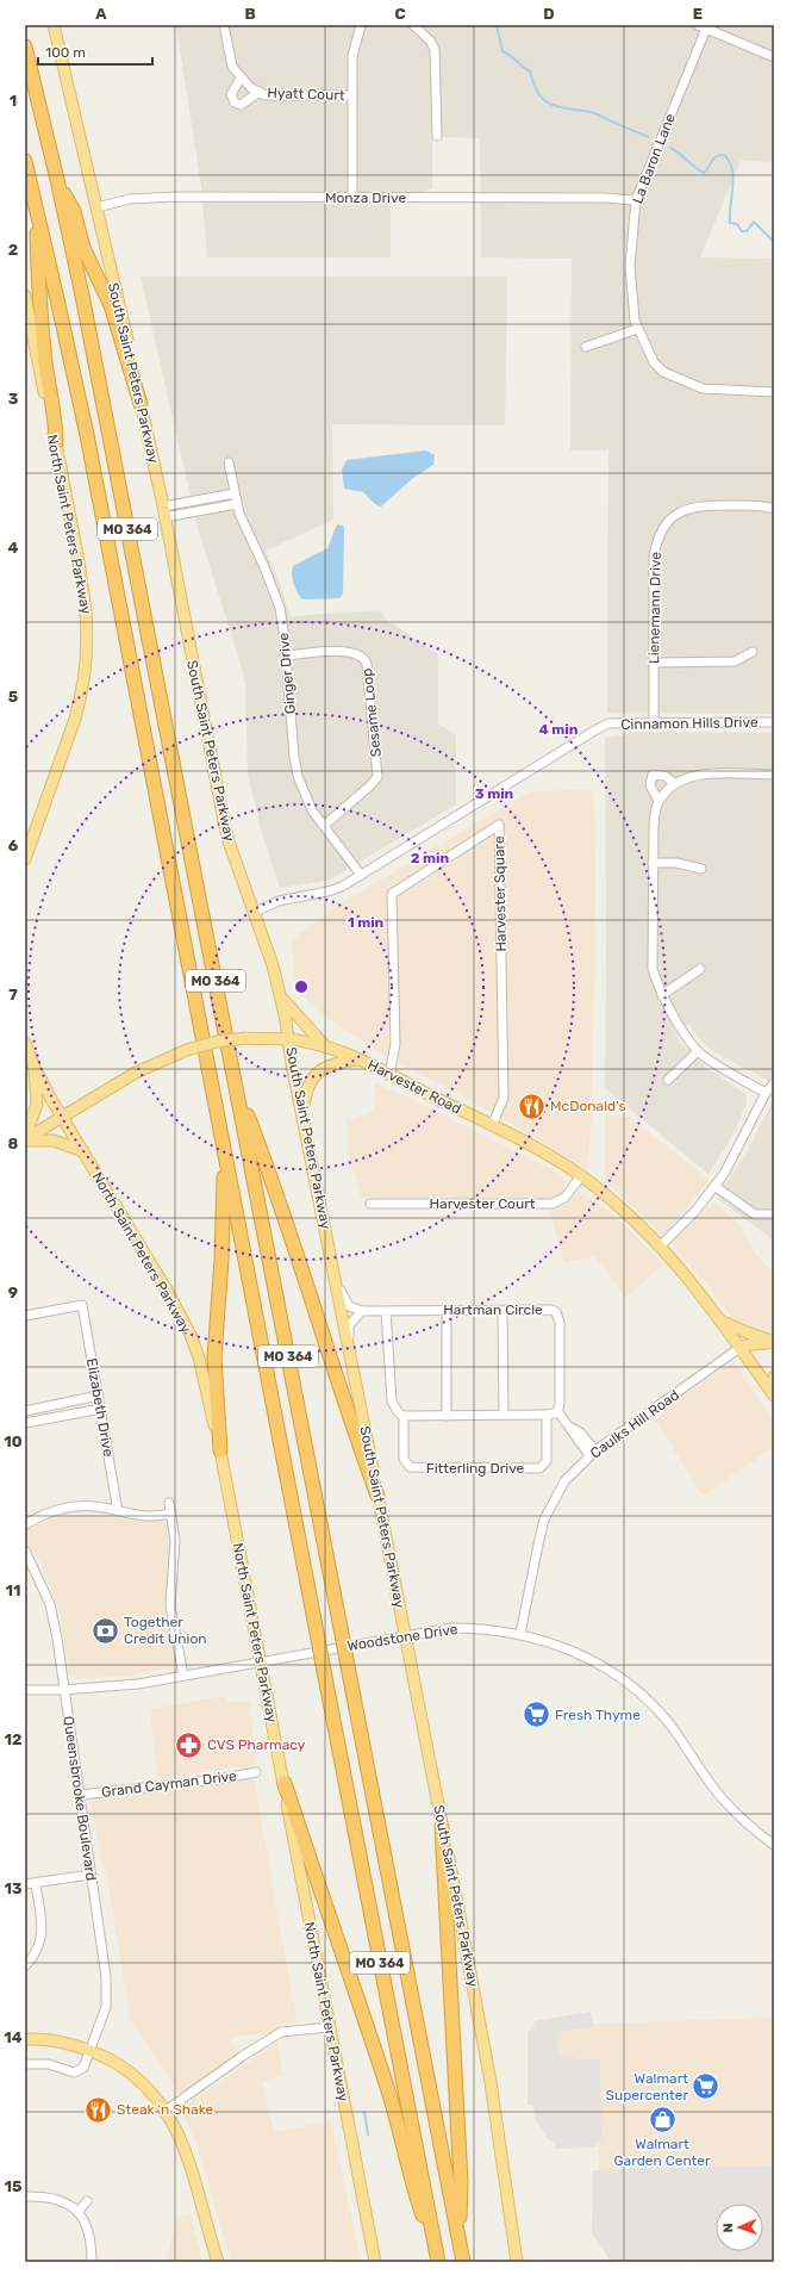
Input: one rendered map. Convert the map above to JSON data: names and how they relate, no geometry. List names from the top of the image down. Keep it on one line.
{"streets":{"highway":["MO 364"],"main road":["South Saint Peters Parkway","North Saint Peters Parkway","Harvester Road","Caulks Hill Road"],"street":["Hyatt Court","La Baron Lane","Monza Drive","Lienemann Drive","Ginger Drive","Sesame Loop","Cinnamon Hills Drive","Harvester Square","Harvester Court","Hartman Circle","Elizabeth Drive","Fitterling Drive","Woodstone Drive","Grand Cayman Drive","Queensbrooke Boulevard"]},"crossings":[["La Baron Lane","Monza Drive"],["Monza Drive","South Saint Peters Parkway"],["South Saint Peters Parkway","Cinnamon Hills Drive"],["South Saint Peters Parkway","Harvester Road"],["South Saint Peters Parkway","Woodstone Drive"],["North Saint Peters Parkway","Harvester Road"],["North Saint Peters Parkway","Woodstone Drive"],["Lienemann Drive","Cinnamon Hills Drive"],["Ginger Drive","Sesame Loop"],["Ginger Drive","Cinnamon Hills Drive"],["Harvester Square","Harvester Road"],["Harvester Road","Harvester Court"],["Harvester Road","Caulks Hill Road"],["Caulks Hill Road","Woodstone Drive"],["Woodstone Drive","Queensbrooke Boulevard"],["Grand Cayman Drive","Queensbrooke Boulevard"]],"places":{"restaurant":["McDonald's","Steak 'n Shake"],"bank":["Together Credit Union"],"supermarket":["Fresh Thyme","Walmart Supercenter"],"pharmacy":["CVS Pharmacy"],"shop":["Walmart Garden Center"]},"scale_bar":"100 m","north":"left","grid":{"columns":["A","B","C","D","E"],"rows":["1","2","3","4","5","6","7","8","9","10","11","12","13","14","15"]},"rings":["4 min","3 min","2 min","1 min"]}
